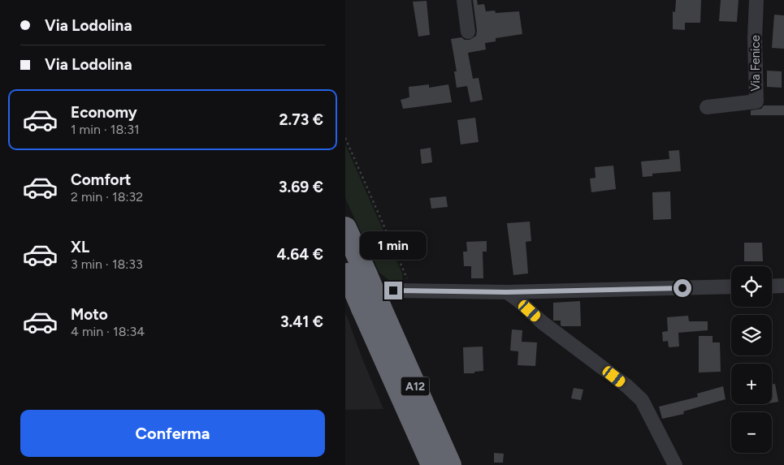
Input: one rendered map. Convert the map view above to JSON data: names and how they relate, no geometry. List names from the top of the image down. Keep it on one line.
{"streets":{"highway":["A12"],"street":["Via Fenice"]},"page":{"banner":["Via Lodolina","Via Lodolina"],"list":[{"name":"Economy","note":"1 min · 18:31","value":"2.73 €"},{"name":"Comfort","note":"2 min · 18:32","value":"3.69 €"},{"name":"XL","note":"3 min · 18:33","value":"4.64 €"},{"name":"Moto","note":"4 min · 18:34","value":"3.41 €"}],"bubble":"1 min","map_buttons":["+","−"],"buttons":"Conferma"}}
